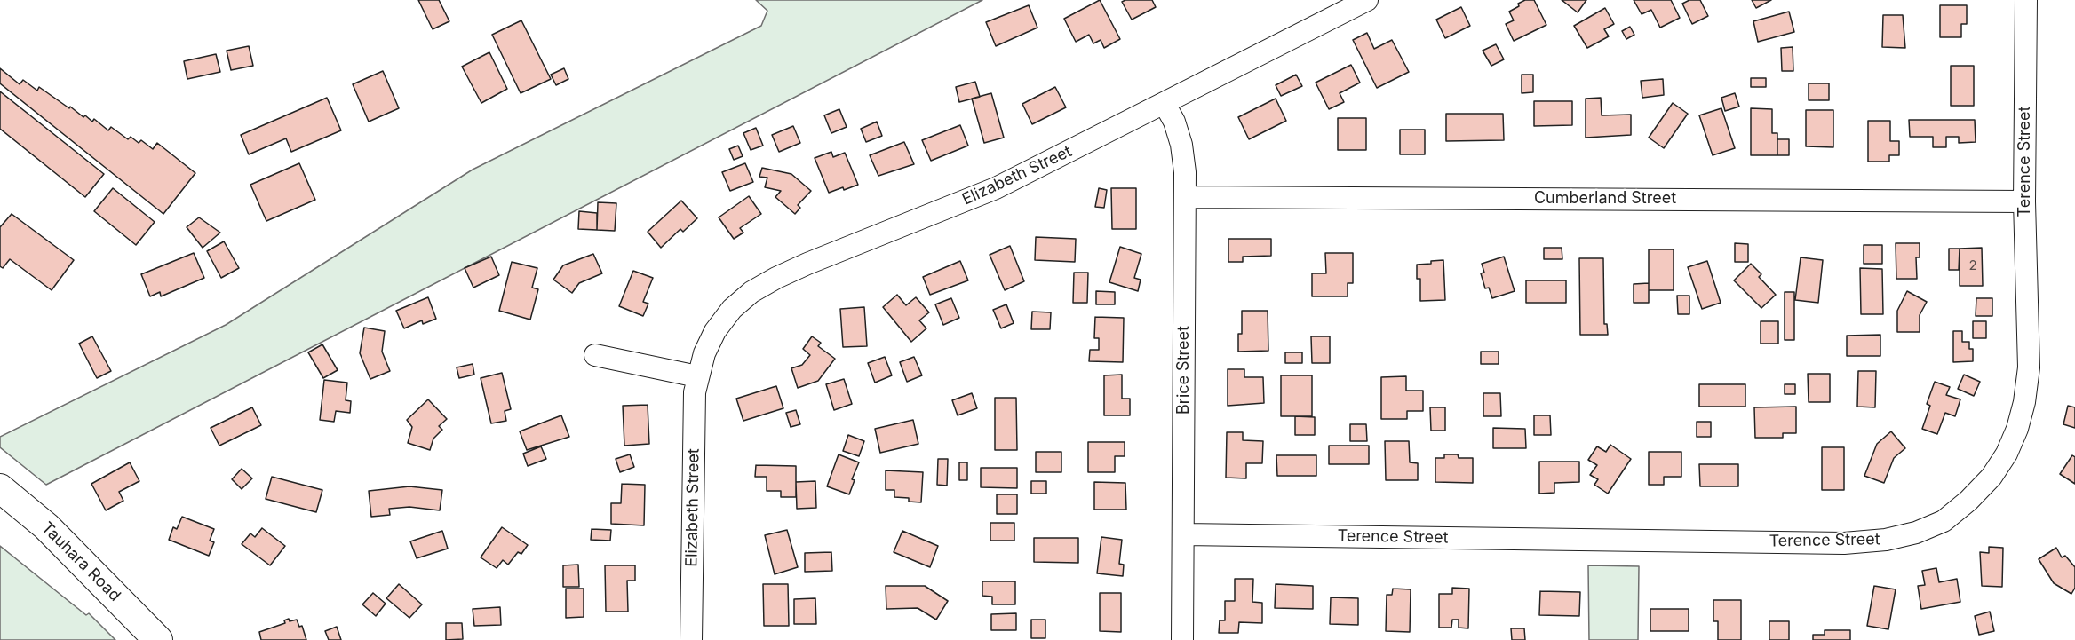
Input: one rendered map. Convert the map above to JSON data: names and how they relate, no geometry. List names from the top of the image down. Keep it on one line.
{"streets":{"main road":["Tauhara Road"],"street":["Terence Street","Elizabeth Street","Cumberland Street","Brice Street"]},"crossings":[["Terence Street","Cumberland Street"],["Terence Street","Brice Street"],["Elizabeth Street","Brice Street"],["Cumberland Street","Brice Street"]],"house_numbers":["2"]}
